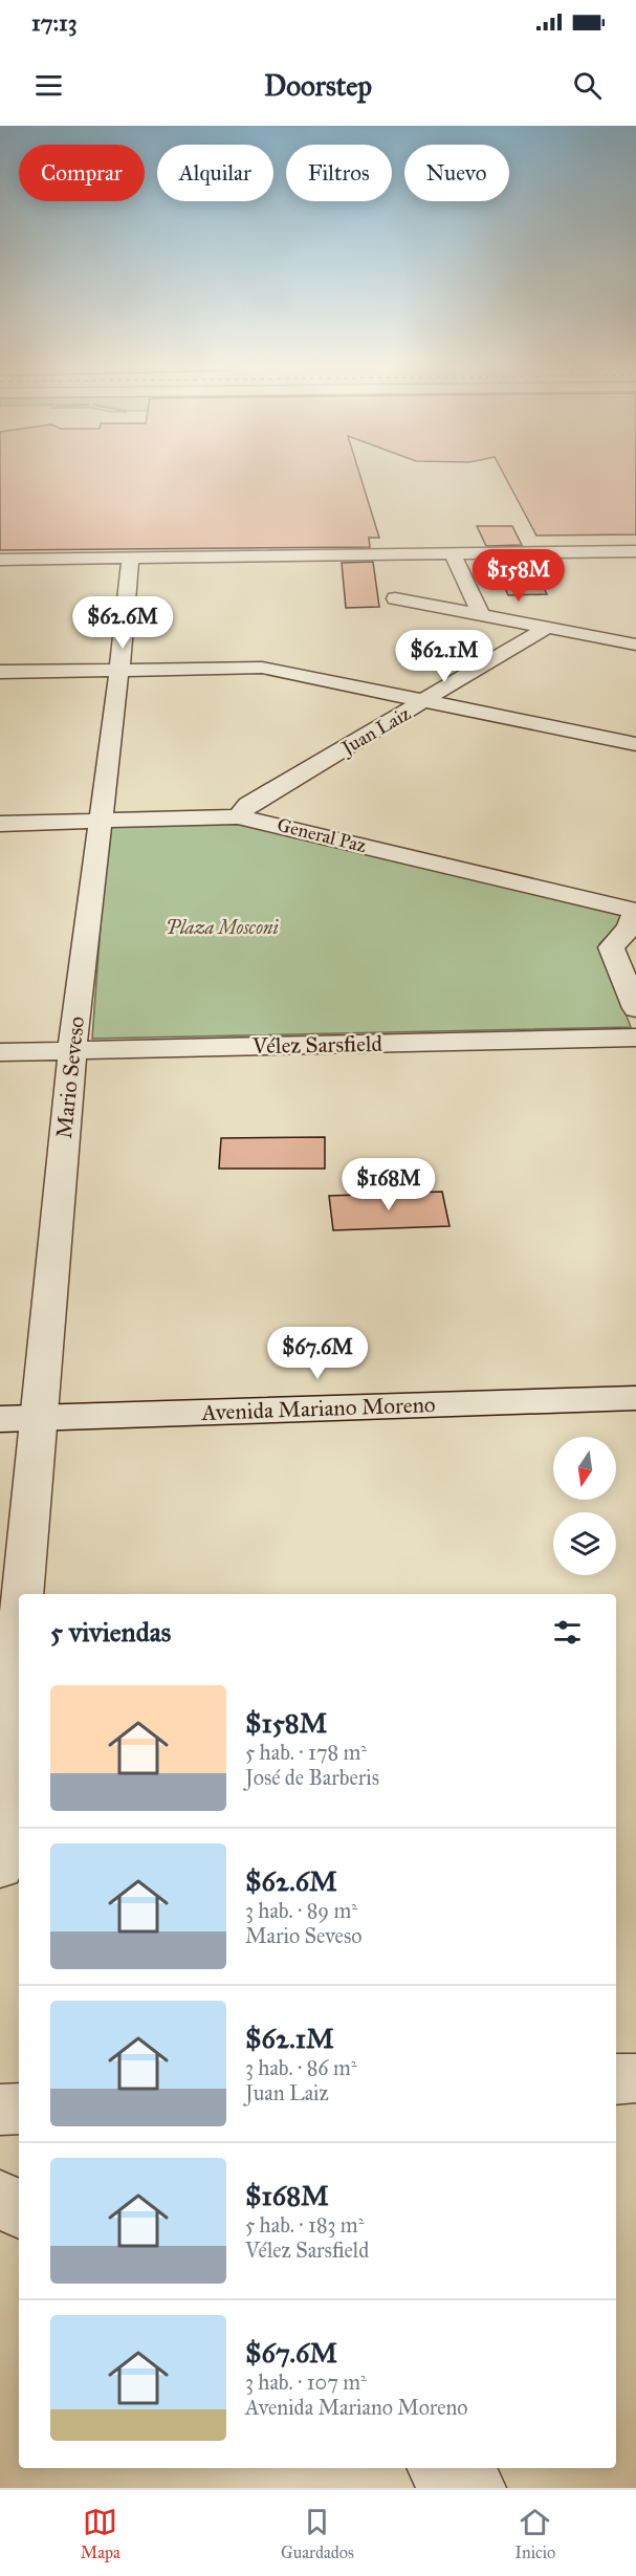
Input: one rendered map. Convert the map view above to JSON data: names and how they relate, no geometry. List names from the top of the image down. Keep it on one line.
{"streets":{"street":["Juan Laiz","General Paz","Vélez Sarsfield","Mario Seveso","Avenida Mariano Moreno"]},"crossings":[["Juan Laiz","General Paz"],["General Paz","Mario Seveso"],["Vélez Sarsfield","Mario Seveso"],["Mario Seveso","Avenida Mariano Moreno"]],"parks":["Plaza Mosconi"],"north":"bottom","page":{"status":"17:13","header":"Doorstep","chip":["Comprar","Alquilar","Filtros","Nuevo"],"price":["$158M","$62.6M","$62.1M","$168M","$67.6M"],"heading":"5 viviendas","list":[{"name":"$158M","note":"5 hab. · 178 m² · José de Barberis"},{"name":"$62.6M","note":"3 hab. · 89 m² · Mario Seveso"},{"name":"$62.1M","note":"3 hab. · 86 m² · Juan Laiz"},{"name":"$168M","note":"5 hab. · 183 m² · Vélez Sarsfield"},{"name":"$67.6M","note":"3 hab. · 107 m² · Avenida Mariano Moreno"}],"tabs":["Mapa","Guardados","Inicio"]}}
